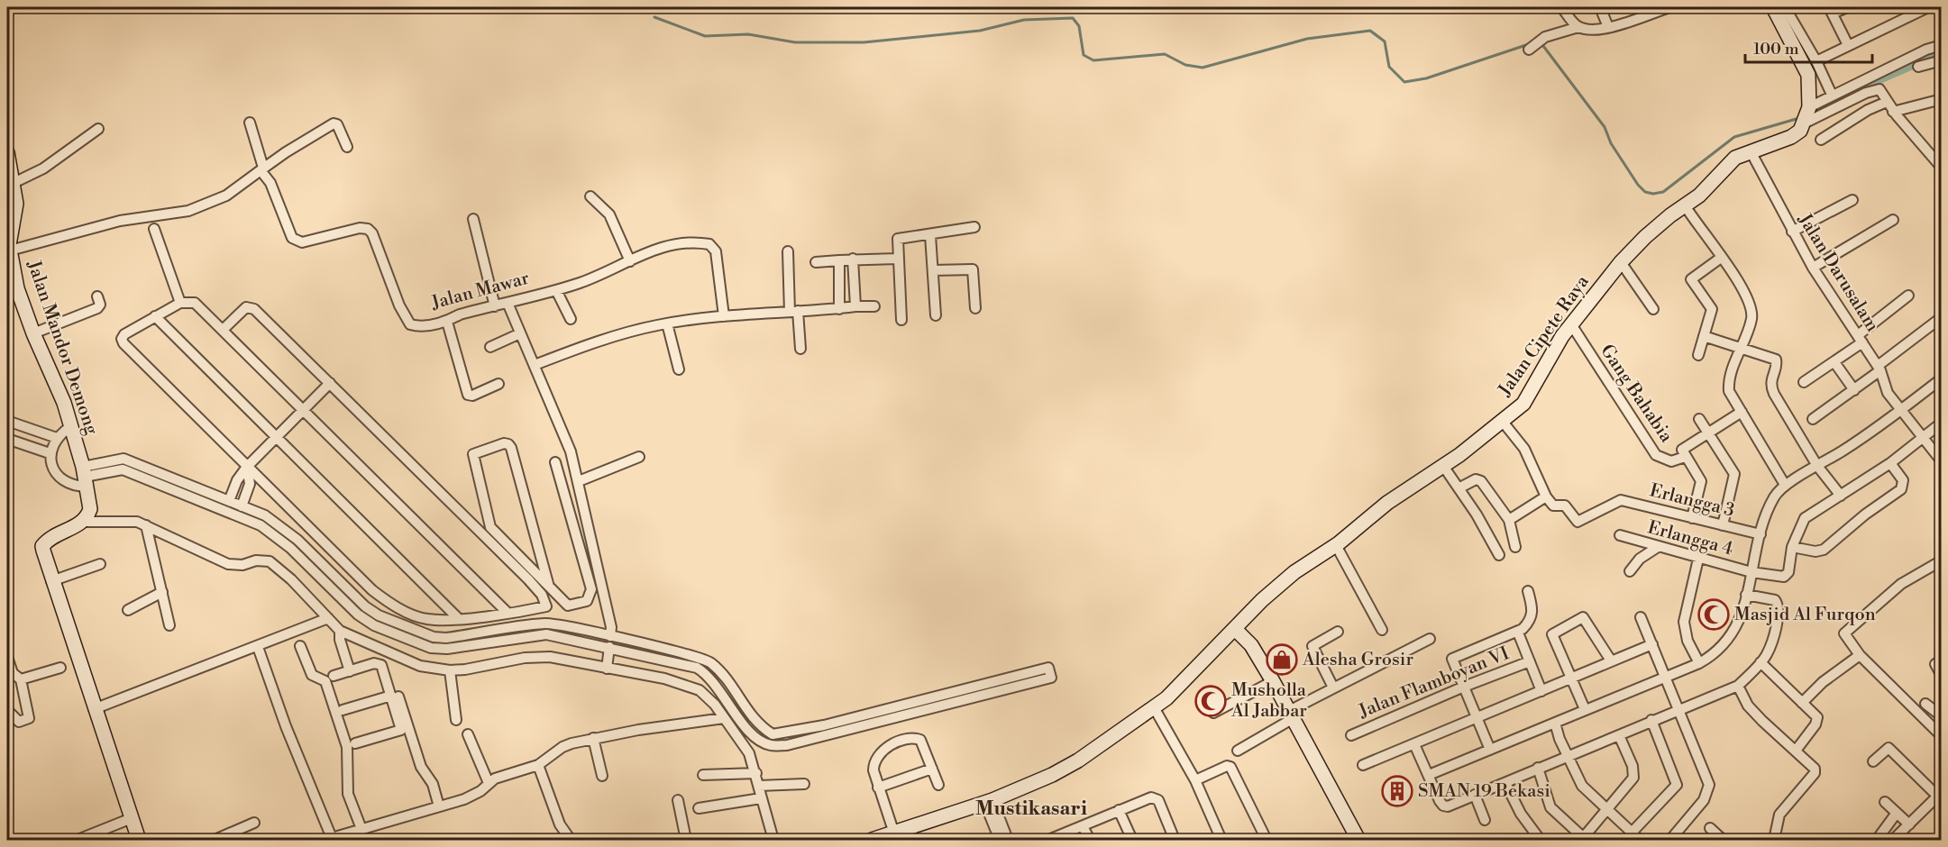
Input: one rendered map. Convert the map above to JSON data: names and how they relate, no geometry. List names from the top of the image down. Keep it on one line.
{"streets":{"main road":["Jalan Cipete Raya","Jalan Mandor Demong"],"street":["Jalan Darusalam","Jalan Mawar","Gang Bahabia","Erlangga 3","Erlangga 4","Jalan Flamboyan VI"]},"crossings":[["Jalan Darusalam","Jalan Cipete Raya"],["Jalan Cipete Raya","Gang Bahabia"]],"districts":["Mustikasari"],"places":{"mosque":["Masjid Al Furqon","Musholla Al Jabbar"],"shop":["Alesha Grosir"],"building":["SMAN 19 Bekasi"]},"scale_bar":"100 m"}
